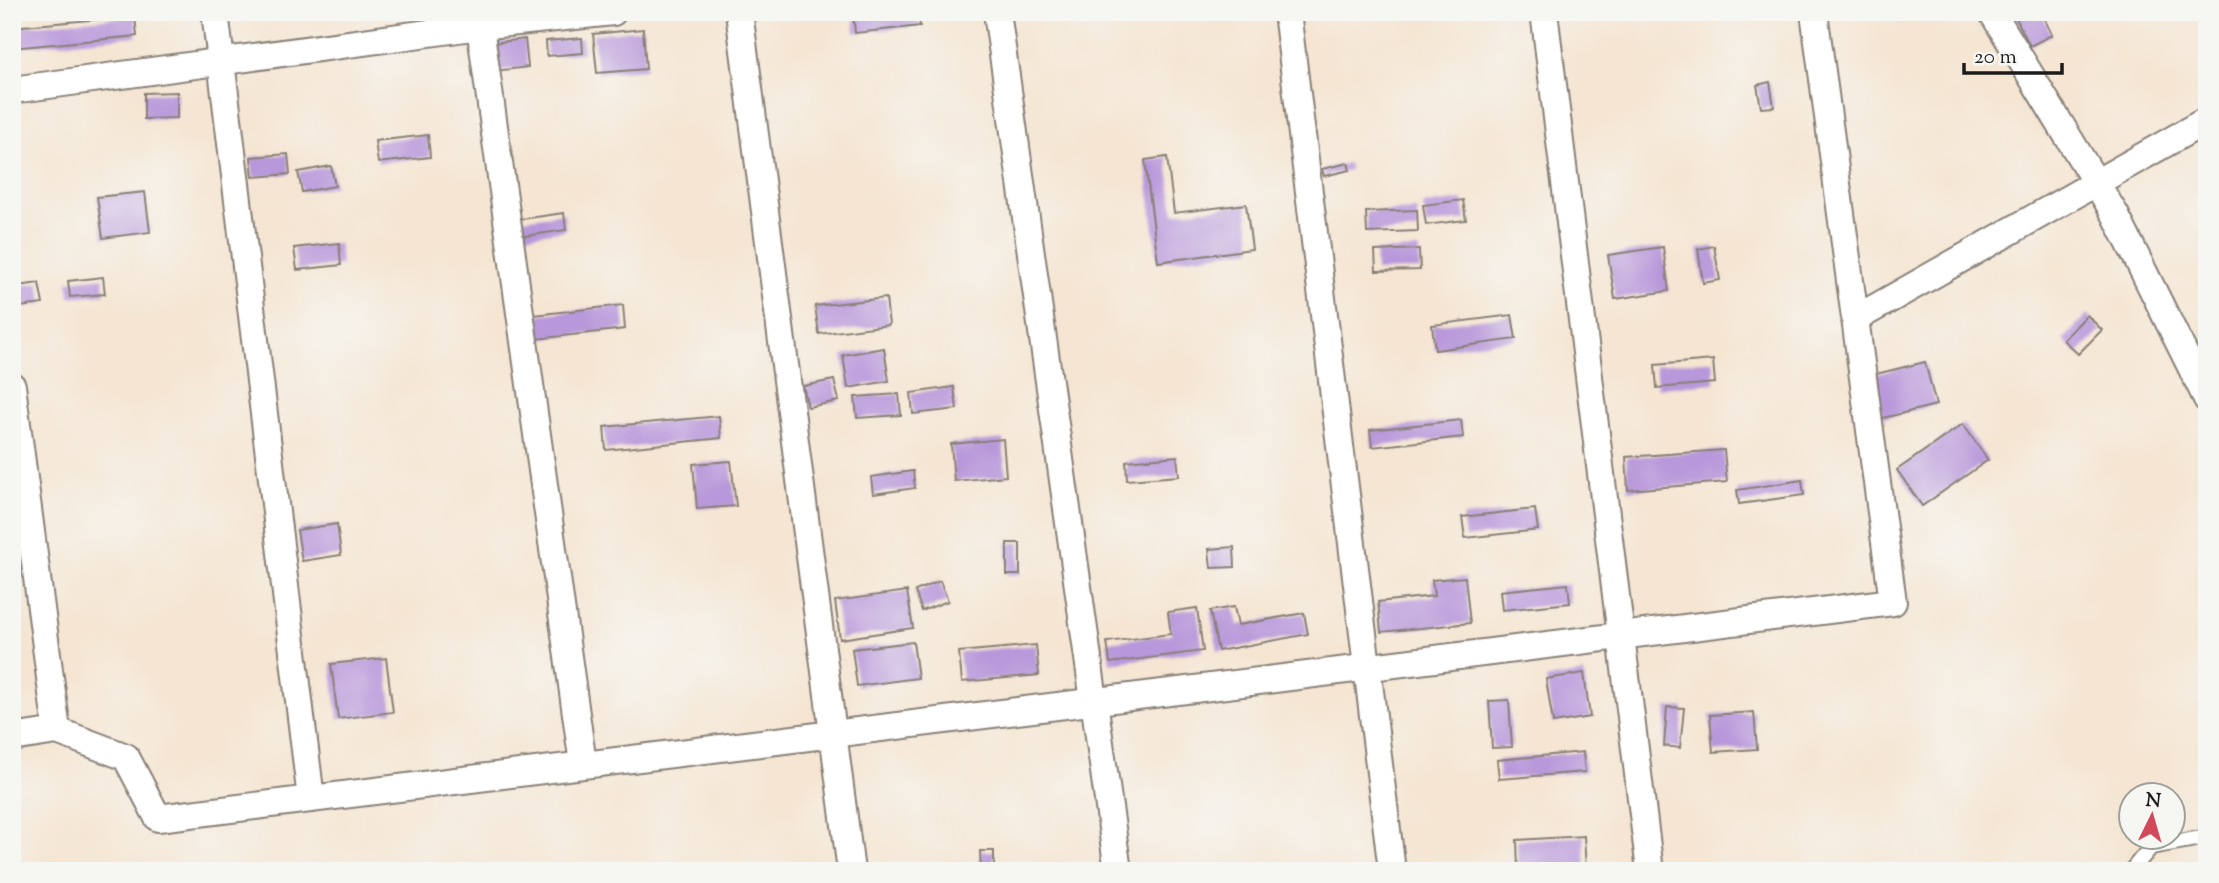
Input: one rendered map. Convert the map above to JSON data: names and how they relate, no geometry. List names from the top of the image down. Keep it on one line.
{"scale_bar":"20 m","north":"top"}
